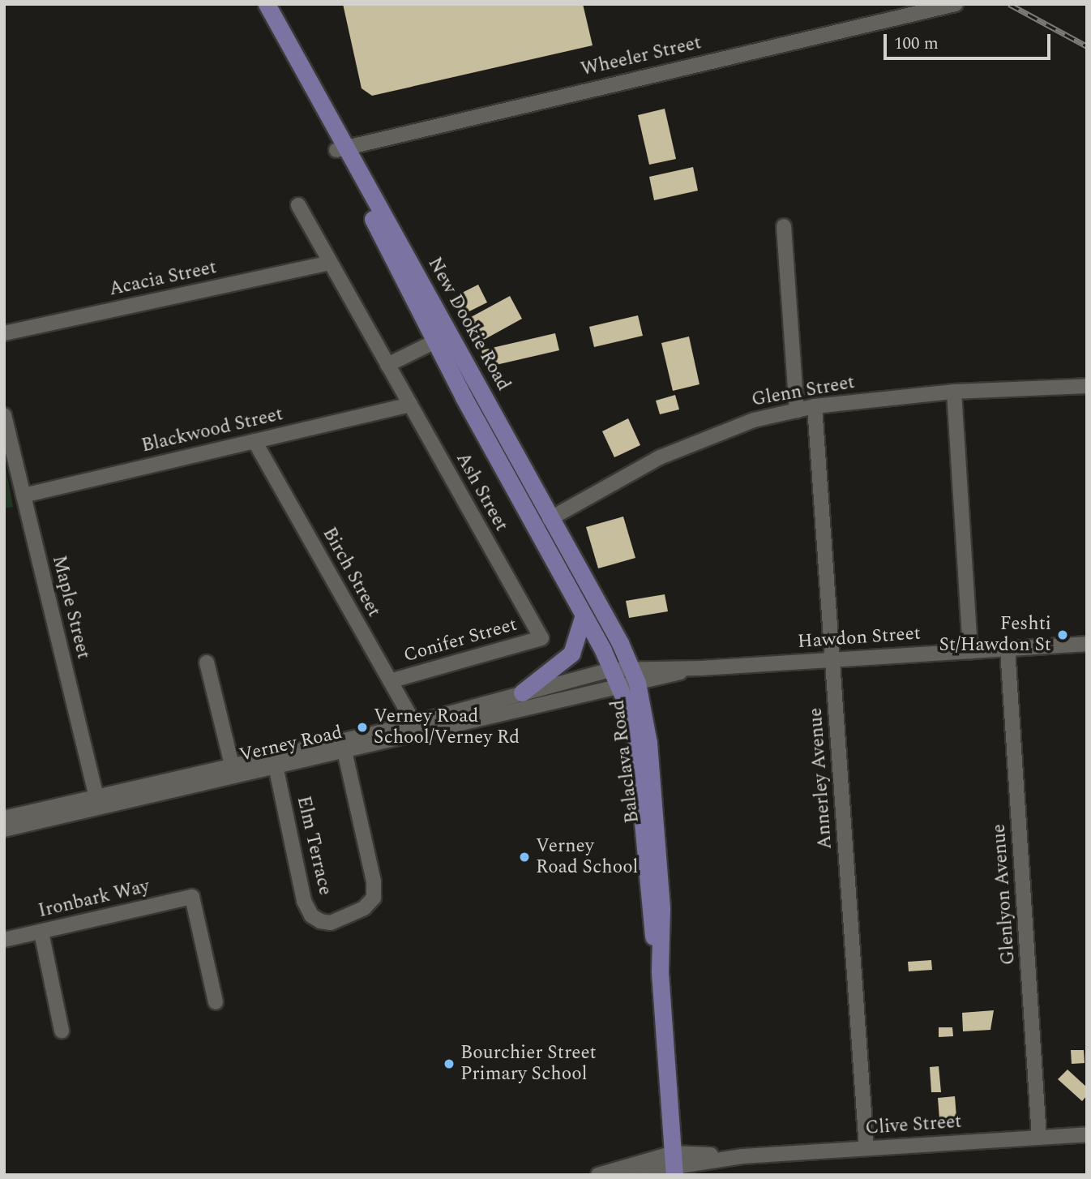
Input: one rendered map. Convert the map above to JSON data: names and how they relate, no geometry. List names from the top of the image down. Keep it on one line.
{"streets":{"main road":["New Dookie Road","Balaclava Road"],"street":["Wheeler Street","Acacia Street","Glenn Street","Blackwood Street","Ash Street","Birch Street","Maple Street","Hawdon Street","Conifer Street","Verney Road","Annerley Avenue","Elm Terrace","Glenlyon Avenue","Ironbark Way","Clive Street"]},"crossings":[["Wheeler Street","New Dookie Road"],["Acacia Street","Ash Street"],["New Dookie Road","Glenn Street"],["New Dookie Road","Hawdon Street"],["New Dookie Road","Verney Road"],["New Dookie Road","Balaclava Road"],["Glenn Street","Annerley Avenue"],["Blackwood Street","Ash Street"],["Blackwood Street","Birch Street"],["Blackwood Street","Maple Street"],["Ash Street","Conifer Street"],["Birch Street","Conifer Street"],["Birch Street","Verney Road"],["Maple Street","Verney Road"],["Hawdon Street","Verney Road"],["Hawdon Street","Balaclava Road"],["Hawdon Street","Annerley Avenue"],["Hawdon Street","Glenlyon Avenue"],["Verney Road","Balaclava Road"],["Verney Road","Elm Terrace"],["Balaclava Road","Clive Street"],["Annerley Avenue","Clive Street"],["Glenlyon Avenue","Clive Street"]],"places":["Feshti St/Hawdon St","Verney Road School/Verney Rd","Verney Road School","Bourchier Street Primary School"],"scale_bar":"100 m"}
